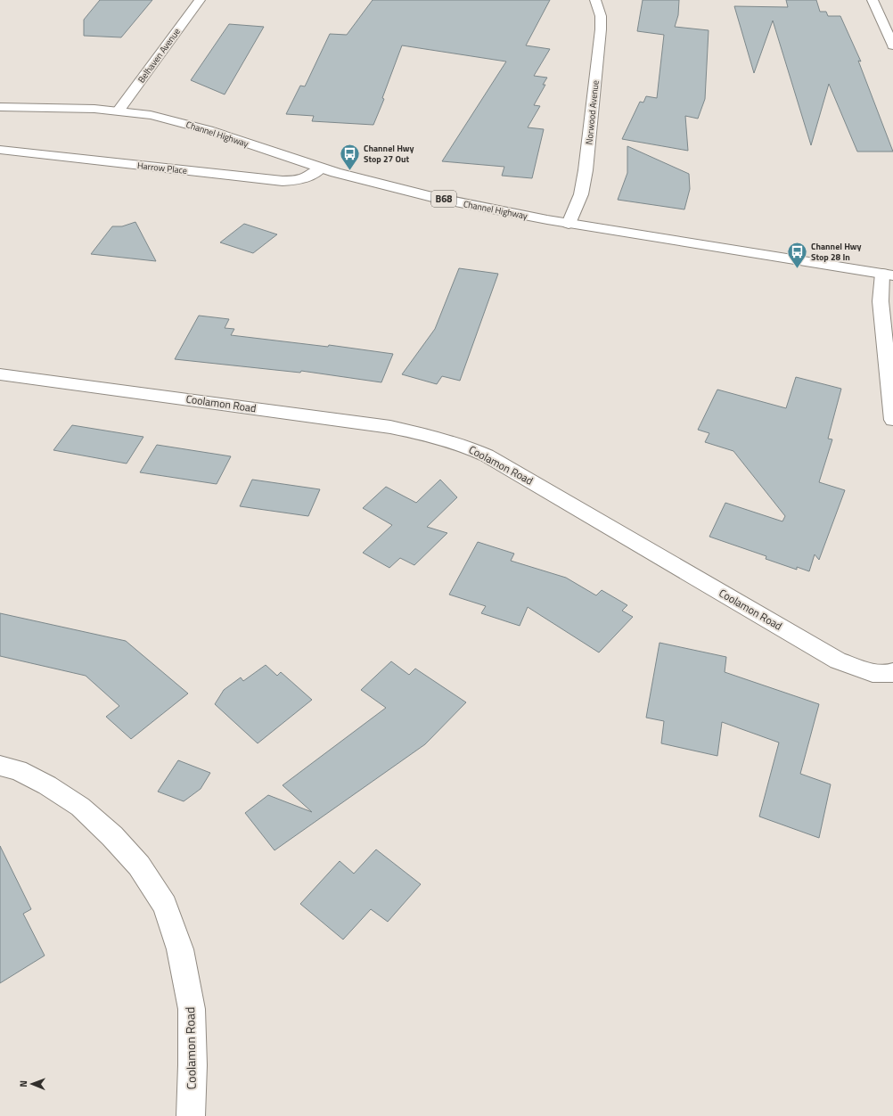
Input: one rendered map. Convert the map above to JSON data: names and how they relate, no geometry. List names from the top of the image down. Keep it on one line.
{"streets":{"street":["Belhaven Avenue","Norwood Avenue","Channel Highway","Harrow Place","B68","Coolamon Road"]},"crossings":[["Belhaven Avenue","Channel Highway"],["Norwood Avenue","Channel Highway"],["Channel Highway","Harrow Place"]],"places":{"bus stop":["Channel Hwy Stop 27 Out","Channel Hwy Stop 28 In"]},"north":"left"}
